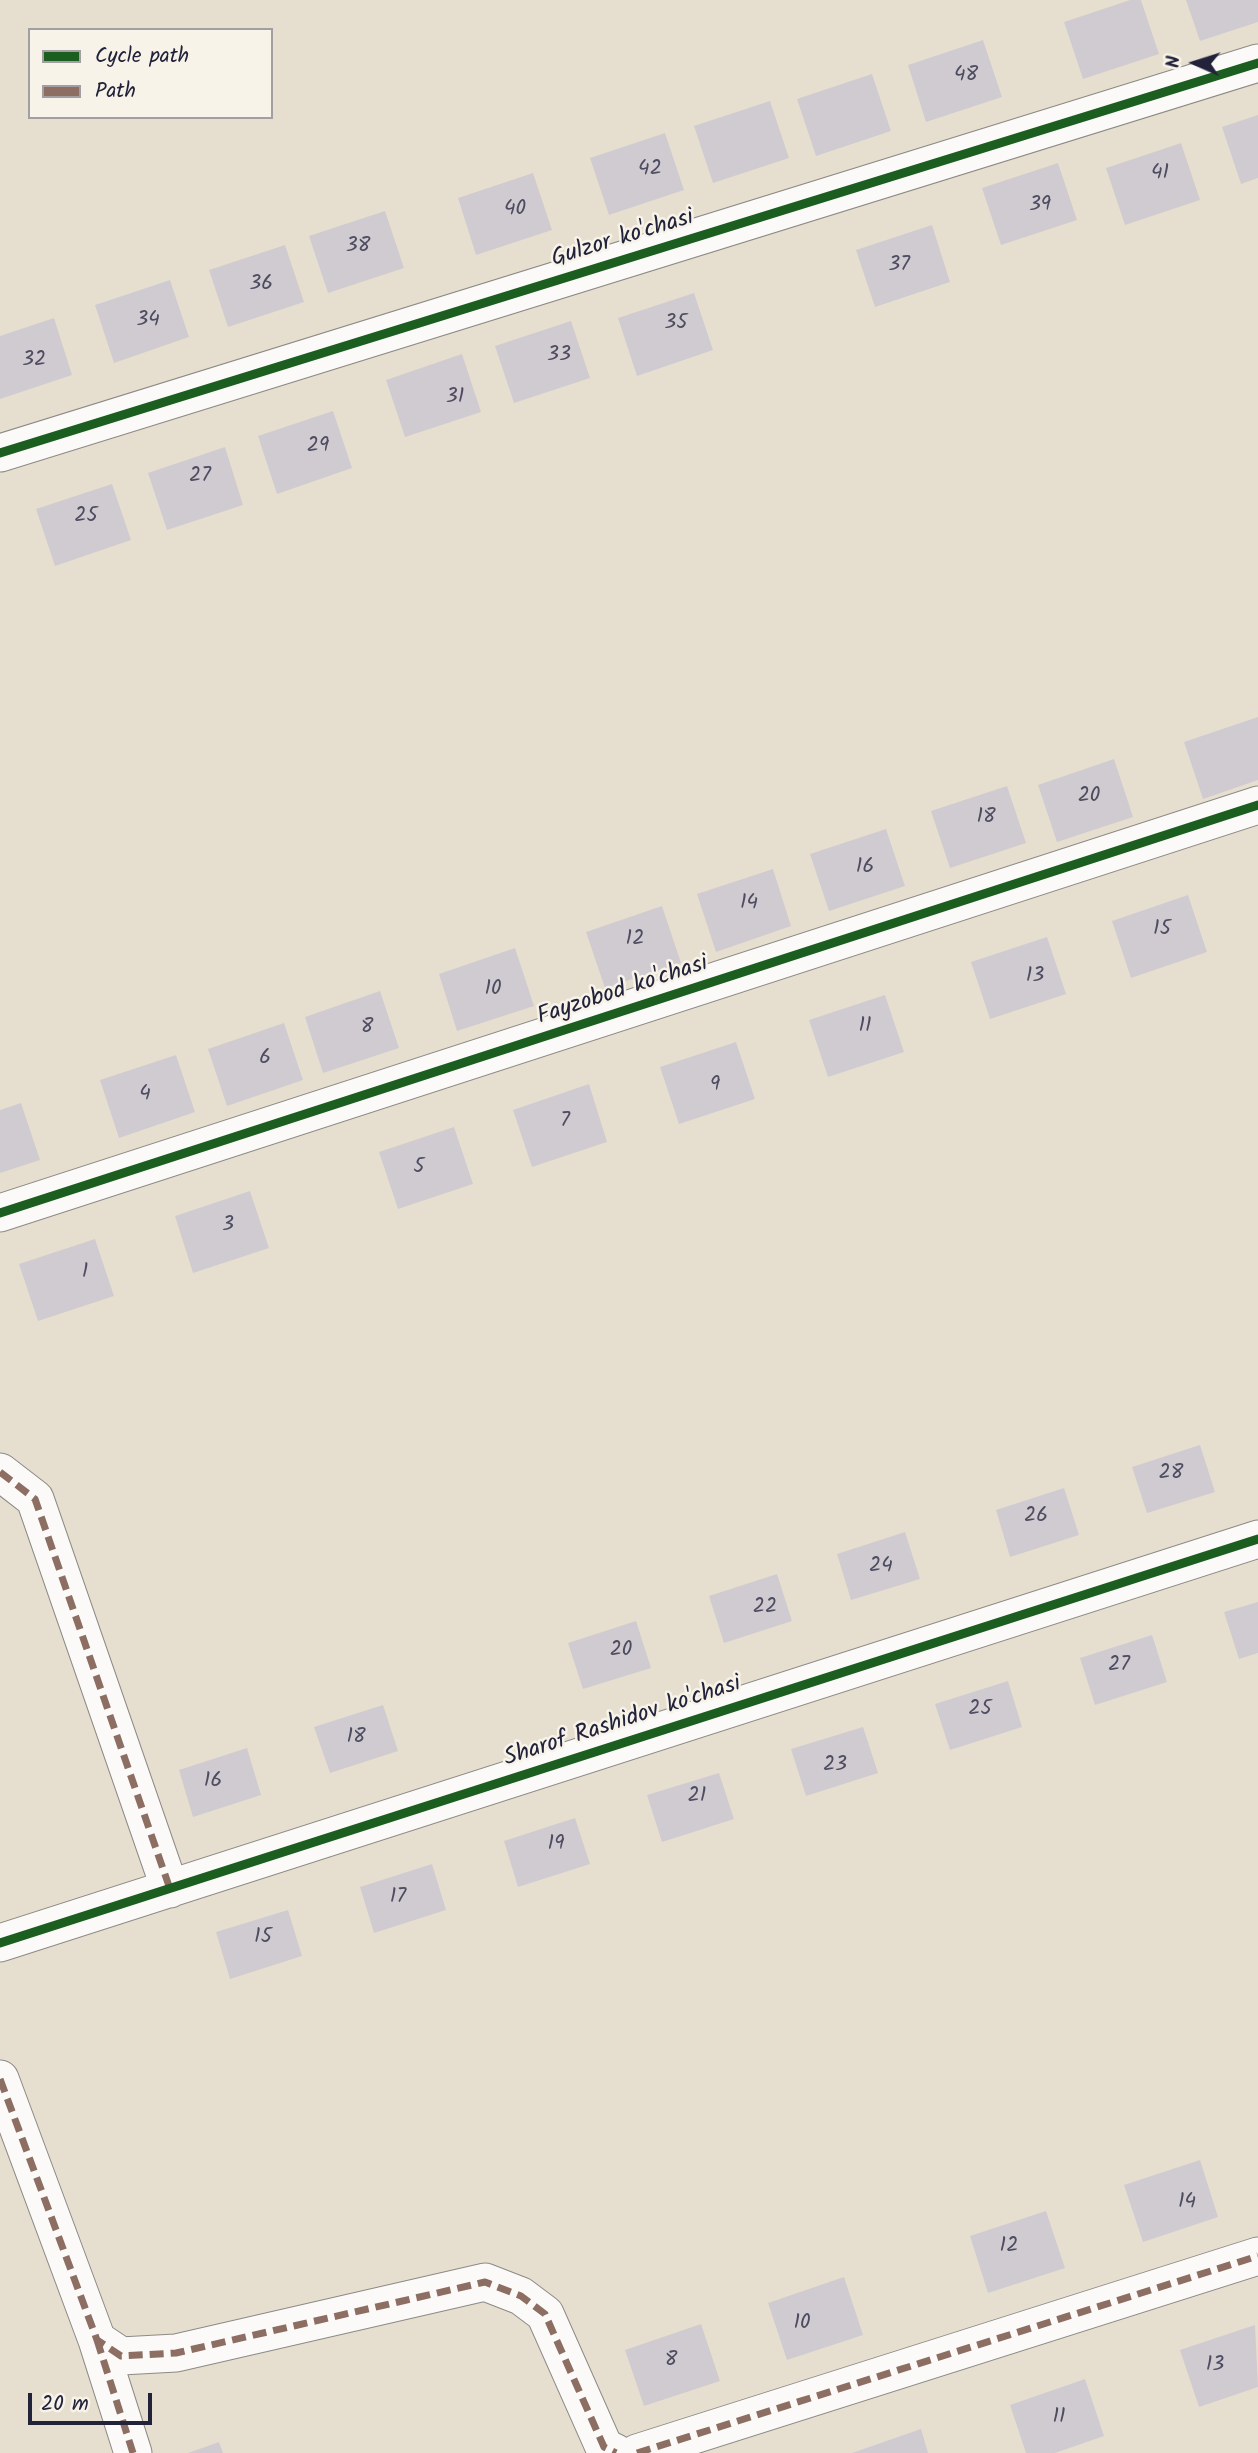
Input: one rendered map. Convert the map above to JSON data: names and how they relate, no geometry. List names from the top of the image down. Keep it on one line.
{"streets":{"street":["Gulzor ko'chasi","Fayzobod ko'chasi","Sharof Rashidov ko'chasi"]},"house_numbers":["48","42","41","39","40","38","37","36","34","35","33","32","31","29","27","25","20","18","16","14","15","12","13","10","11","8","6","9","4","7","5","3","1","28","26","24","22","20","27","25","18","23","16","21","19","17","15","14","12","10","8","13","11"],"legend":["Cycle path","Path"],"scale_bar":"20 m","north":"left"}
